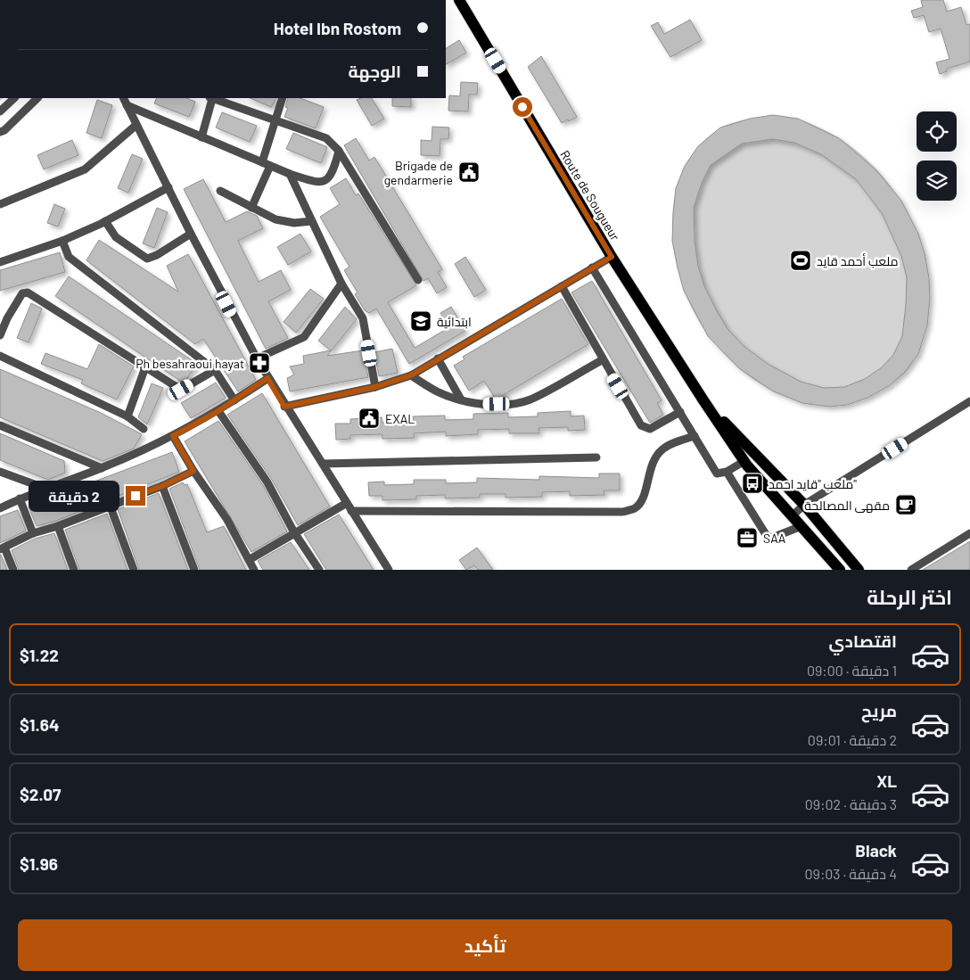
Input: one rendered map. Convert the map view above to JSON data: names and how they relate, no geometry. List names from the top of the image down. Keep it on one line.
{"streets":{"main road":["Route de Sougueur"]},"places":{"public building":["Brigade de gendarmerie","EXAL"],"sports":["ملعب أحمد قايد"],"school or university":["ابتدائية"],"pharmacy":["Ph besahraoui hayat"],"bus stop":["ملعب \"قايد احمد\""],"cafe":["مقهى المصالحة"],"office":["SAA"]},"page":{"banner":["Hotel Ibn Rostom","الوجهة"],"bubble":"2 دقيقة","heading":"اختر الرحلة","list":[{"name":"اقتصادي","note":"1 دقيقة · 09:00","value":"$1.22"},{"name":"مريح","note":"2 دقيقة · 09:01","value":"$1.64"},{"name":"XL","note":"3 دقيقة · 09:02","value":"$2.07"},{"name":"Black","note":"4 دقيقة · 09:03","value":"$1.96"}],"buttons":"تأكيد"}}
